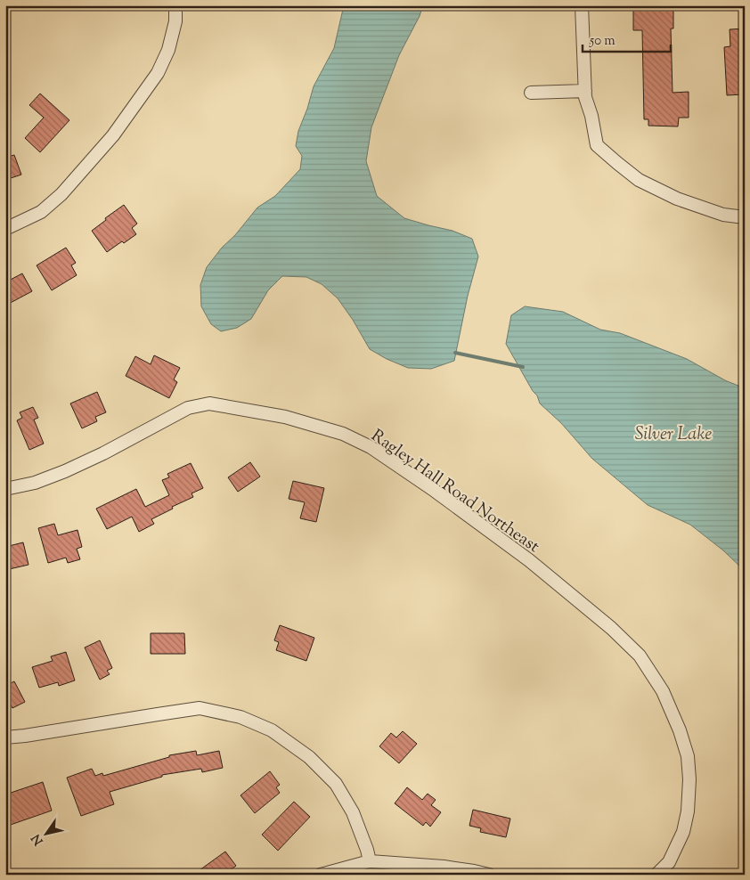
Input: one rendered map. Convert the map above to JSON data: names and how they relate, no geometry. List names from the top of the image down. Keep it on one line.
{"streets":{"street":["Ragley Hall Road Northeast"]},"water":["Silver Lake"],"scale_bar":"50 m","north":"bottom left"}
